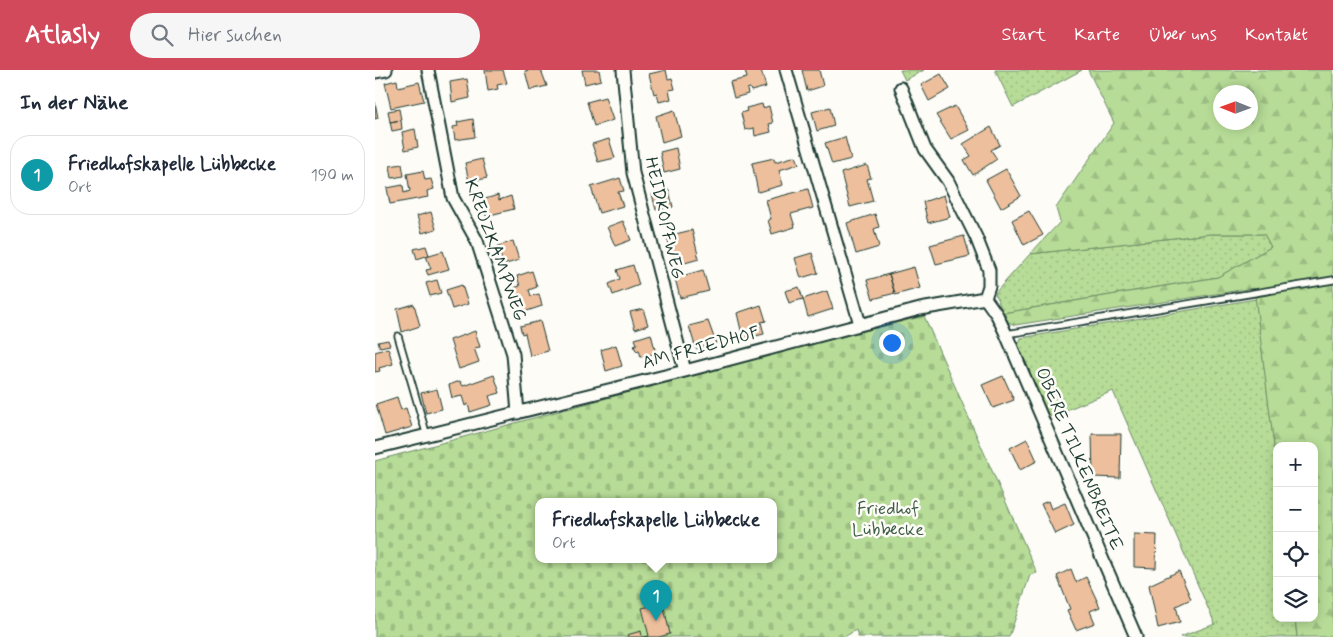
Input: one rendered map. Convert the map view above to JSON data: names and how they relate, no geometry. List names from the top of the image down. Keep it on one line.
{"streets":{"street":["HEIDKOPFWEG","KREUZKAMPWEG","AM FRIEDHOF","OBERE TILKENBREITE"]},"crossings":[["HEIDKOPFWEG","AM FRIEDHOF"],["KREUZKAMPWEG","AM FRIEDHOF"],["AM FRIEDHOF","OBERE TILKENBREITE"]],"parks":["Friedhof Lübbecke"],"north":"left","page":{"header":"Atlasly","search":"Hier suchen","nav":["Start","Karte","Über uns","Kontakt"],"heading":"In der Nähe","list":[{"mark":"1","name":"Friedhofskapelle Lübbecke","note":"Ort","value":"190 m"}],"map_buttons":["+","−"],"popup":["Friedhofskapelle Lübbecke","Ort"],"pins":"1"}}
